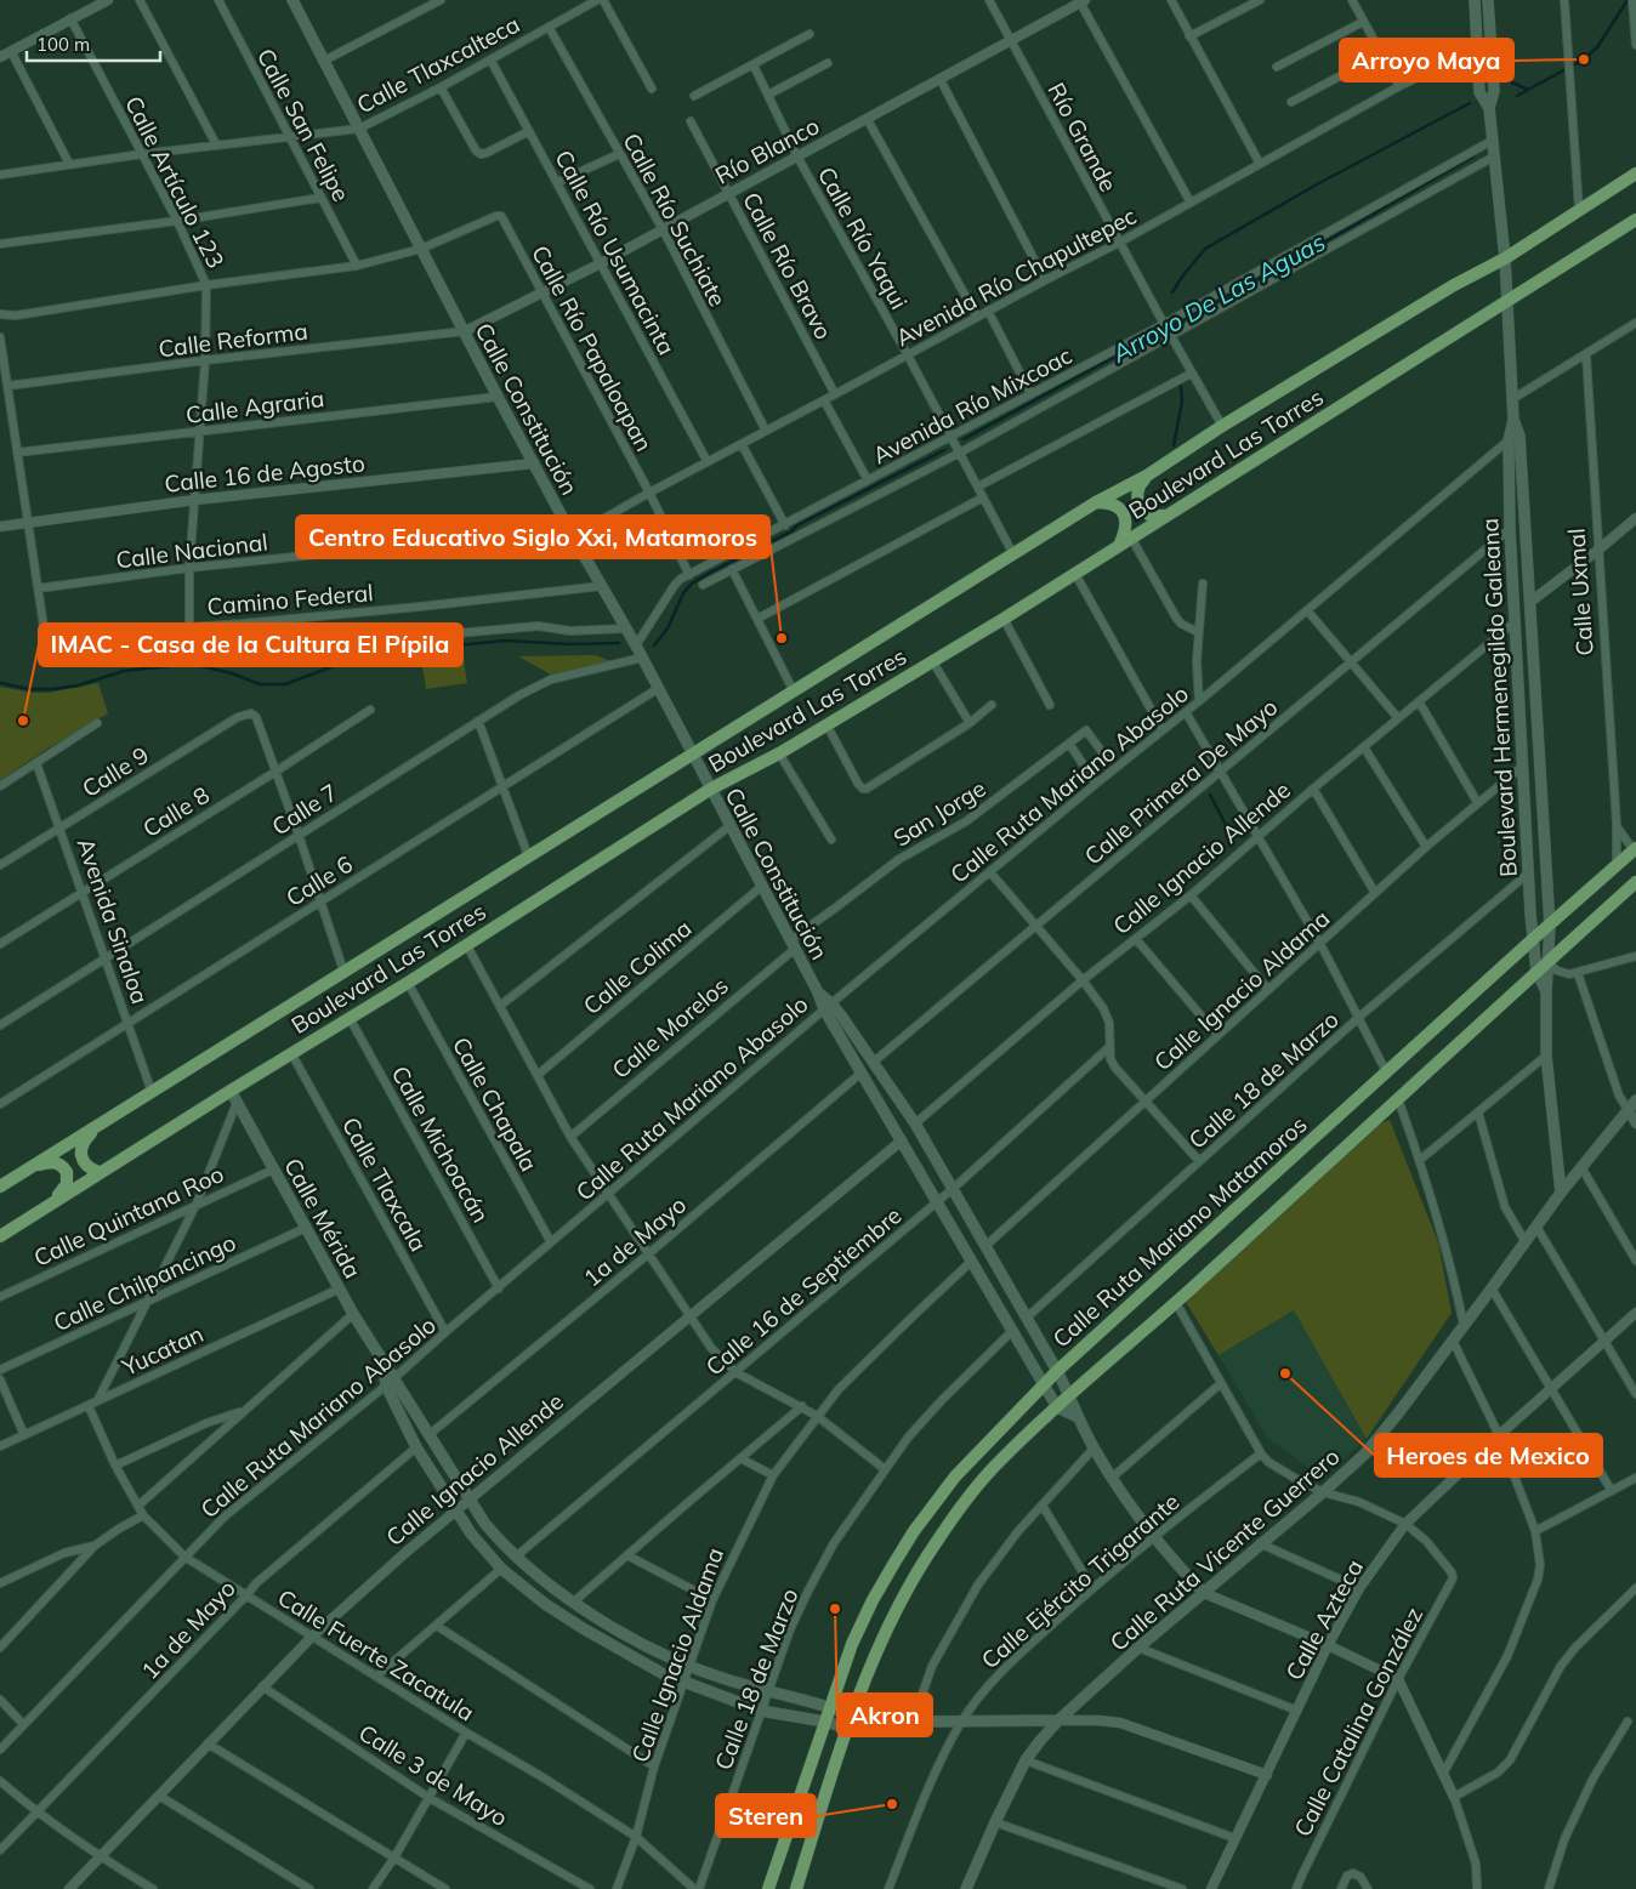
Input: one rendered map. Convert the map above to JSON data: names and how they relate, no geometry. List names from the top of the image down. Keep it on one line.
{"streets":{"main road":["Calle Constitución","Boulevard Las Torres","Boulevard Hermenegildo Galeana","Calle Mérida","Calle Ruta Mariano Matamoros","Calle Ruta Vicente Guerrero"],"street":["Calle Tlaxcalteca","Calle San Felipe","Río Grande","Río Blanco","Calle Artículo 123","Calle Río Suchiate","Calle Río Yaqui","Calle Río Usumacinta","Calle Río Bravo","Avenida Río Chapultepec","Calle Reforma","Calle Río Papaloapan","Avenida Río Mixcoac","Calle Agraria","Calle 16 de Agosto","Calle Nacional","Calle Uxmal","Camino Federal","Calle 9","Calle Primera De Mayo","Calle Ruta Mariano Abasolo","Calle 7","Calle 8","San Jorge","Calle Ignacio Allende","Calle 6","Avenida Sinaloa","Calle Colima","Calle Ignacio Aldama","Calle Morelos","Calle 18 de Marzo","Calle Chapala","Calle Michoacán","Calle Tlaxcala","Calle Quintana Roo","1a de Mayo","Calle Chilpancingo","Calle 16 de Septiembre","Yucatan","Calle Ejército Trigarante","Calle Azteca","Calle Fuerte Zacatula","Calle Catalina González","Calle 3 de Mayo"]},"crossings":[["Calle Tlaxcalteca","Calle San Felipe"],["Calle Tlaxcalteca","Calle Artículo 123"],["Calle Tlaxcalteca","Calle Río Suchiate"],["Calle Tlaxcalteca","Calle Río Usumacinta"],["Calle Tlaxcalteca","Calle Constitución"],["Río Grande","Río Blanco"],["Río Grande","Avenida Río Chapultepec"],["Río Grande","Avenida Río Mixcoac"],["Río Blanco","Calle Río Suchiate"],["Río Blanco","Calle Río Yaqui"],["Río Blanco","Calle Río Usumacinta"],["Río Blanco","Calle Río Bravo"],["Río Blanco","Calle Reforma"],["Río Blanco","Calle Río Papaloapan"],["Río Blanco","Calle Constitución"],["Calle Artículo 123","Calle Reforma"],["Calle Artículo 123","Calle Agraria"],["Calle Artículo 123","Calle 16 de Agosto"],["Calle Artículo 123","Calle Nacional"],["Calle Artículo 123","Camino Federal"],["Calle Río Suchiate","Avenida Río Chapultepec"],["Calle Río Yaqui","Avenida Río Chapultepec"],["Calle Río Yaqui","Avenida Río Mixcoac"],["Calle Río Yaqui","Boulevard Las Torres"],["Calle Río Usumacinta","Avenida Río Chapultepec"],["Calle Río Bravo","Avenida Río Chapultepec"],["Avenida Río Chapultepec","Calle Río Papaloapan"],["Avenida Río Chapultepec","Calle Constitución"],["Avenida Río Chapultepec","Calle Nacional"],["Avenida Río Chapultepec","Boulevard Hermenegildo Galeana"],["Calle Reforma","Calle Constitución"],["Calle Reforma","Camino Federal"],["Calle Río Papaloapan","Avenida Río Mixcoac"],["Calle Río Papaloapan","Calle Constitución"],["Avenida Río Mixcoac","Calle Constitución"],["Avenida Río Mixcoac","Boulevard Hermenegildo Galeana"],["Calle Agraria","Calle Constitución"],["Calle Agraria","Camino Federal"],["Calle Constitución","Boulevard Las Torres"],["Calle Constitución","Calle 16 de Agosto"],["Calle Constitución","Calle Nacional"],["Calle Constitución","Camino Federal"],["Calle Constitución","Calle Primera De Mayo"],["Calle Constitución","Calle Ruta Mariano Abasolo"],["Calle Constitución","Calle 7"],["Calle Constitución","San Jorge"],["Calle Constitución","Calle Ignacio Allende"],["Calle Constitución","Calle 6"],["Calle Constitución","Calle Colima"],["Calle Constitución","Calle Ignacio Aldama"],["Calle Constitución","Calle Morelos"],["Calle Constitución","Calle 18 de Marzo"],["Calle Constitución","Calle Ruta Mariano Matamoros"],["Calle Constitución","1a de Mayo"],["Calle Constitución","Calle 16 de Septiembre"],["Calle Constitución","Calle Ruta Vicente Guerrero"],["Calle Constitución","Calle Ejército Trigarante"],["Boulevard Las Torres","Boulevard Hermenegildo Galeana"],["Boulevard Las Torres","Avenida Sinaloa"],["Boulevard Las Torres","Calle Chapala"],["Boulevard Las Torres","Calle Michoacán"],["Boulevard Las Torres","Calle Tlaxcala"],["Boulevard Las Torres","Calle Mérida"],["Calle 16 de Agosto","Camino Federal"],["Calle Nacional","Camino Federal"],["Calle Uxmal","Calle Ruta Mariano Matamoros"],["Boulevard Hermenegildo Galeana","Calle Primera De Mayo"],["Boulevard Hermenegildo Galeana","Calle Ruta Mariano Abasolo"],["Boulevard Hermenegildo Galeana","Calle Ignacio Allende"],["Boulevard Hermenegildo Galeana","Calle Ignacio Aldama"],["Boulevard Hermenegildo Galeana","Calle 18 de Marzo"],["Boulevard Hermenegildo Galeana","Calle Ruta Mariano Matamoros"],["Boulevard Hermenegildo Galeana","Calle Ruta Vicente Guerrero"],["Calle 9","Calle 8"],["Calle 9","Avenida Sinaloa"],["Calle Ruta Mariano Abasolo","Calle Chapala"],["Calle Ruta Mariano Abasolo","Calle Michoacán"],["Calle Ruta Mariano Abasolo","Calle Tlaxcala"],["Calle Ruta Mariano Abasolo","Calle Mérida"],["Calle Ruta Mariano Abasolo","Calle Fuerte Zacatula"],["Calle 7","Avenida Sinaloa"],["Calle 8","Avenida Sinaloa"],["San Jorge","Calle Morelos"],["Calle Ignacio Allende","Calle Fuerte Zacatula"],["Calle Ignacio Allende","Calle 3 de Mayo"],["Calle 6","Avenida Sinaloa"],["Calle Ignacio Aldama","Calle Fuerte Zacatula"],["Calle Quintana Roo","Calle Mérida"],["Calle Mérida","Calle Chilpancingo"],["Calle Mérida","Yucatan"],["1a de Mayo","Calle Fuerte Zacatula"],["Yucatan","Calle Fuerte Zacatula"],["Calle Azteca","Calle Catalina González"]],"water":["Arroyo De Las Aguas"],"places":["Arroyo Maya","Centro Educativo Siglo Xxi, Matamoros","IMAC - Casa de la Cultura El Pípila","Heroes de Mexico","Akron","Steren"],"scale_bar":"100 m"}
